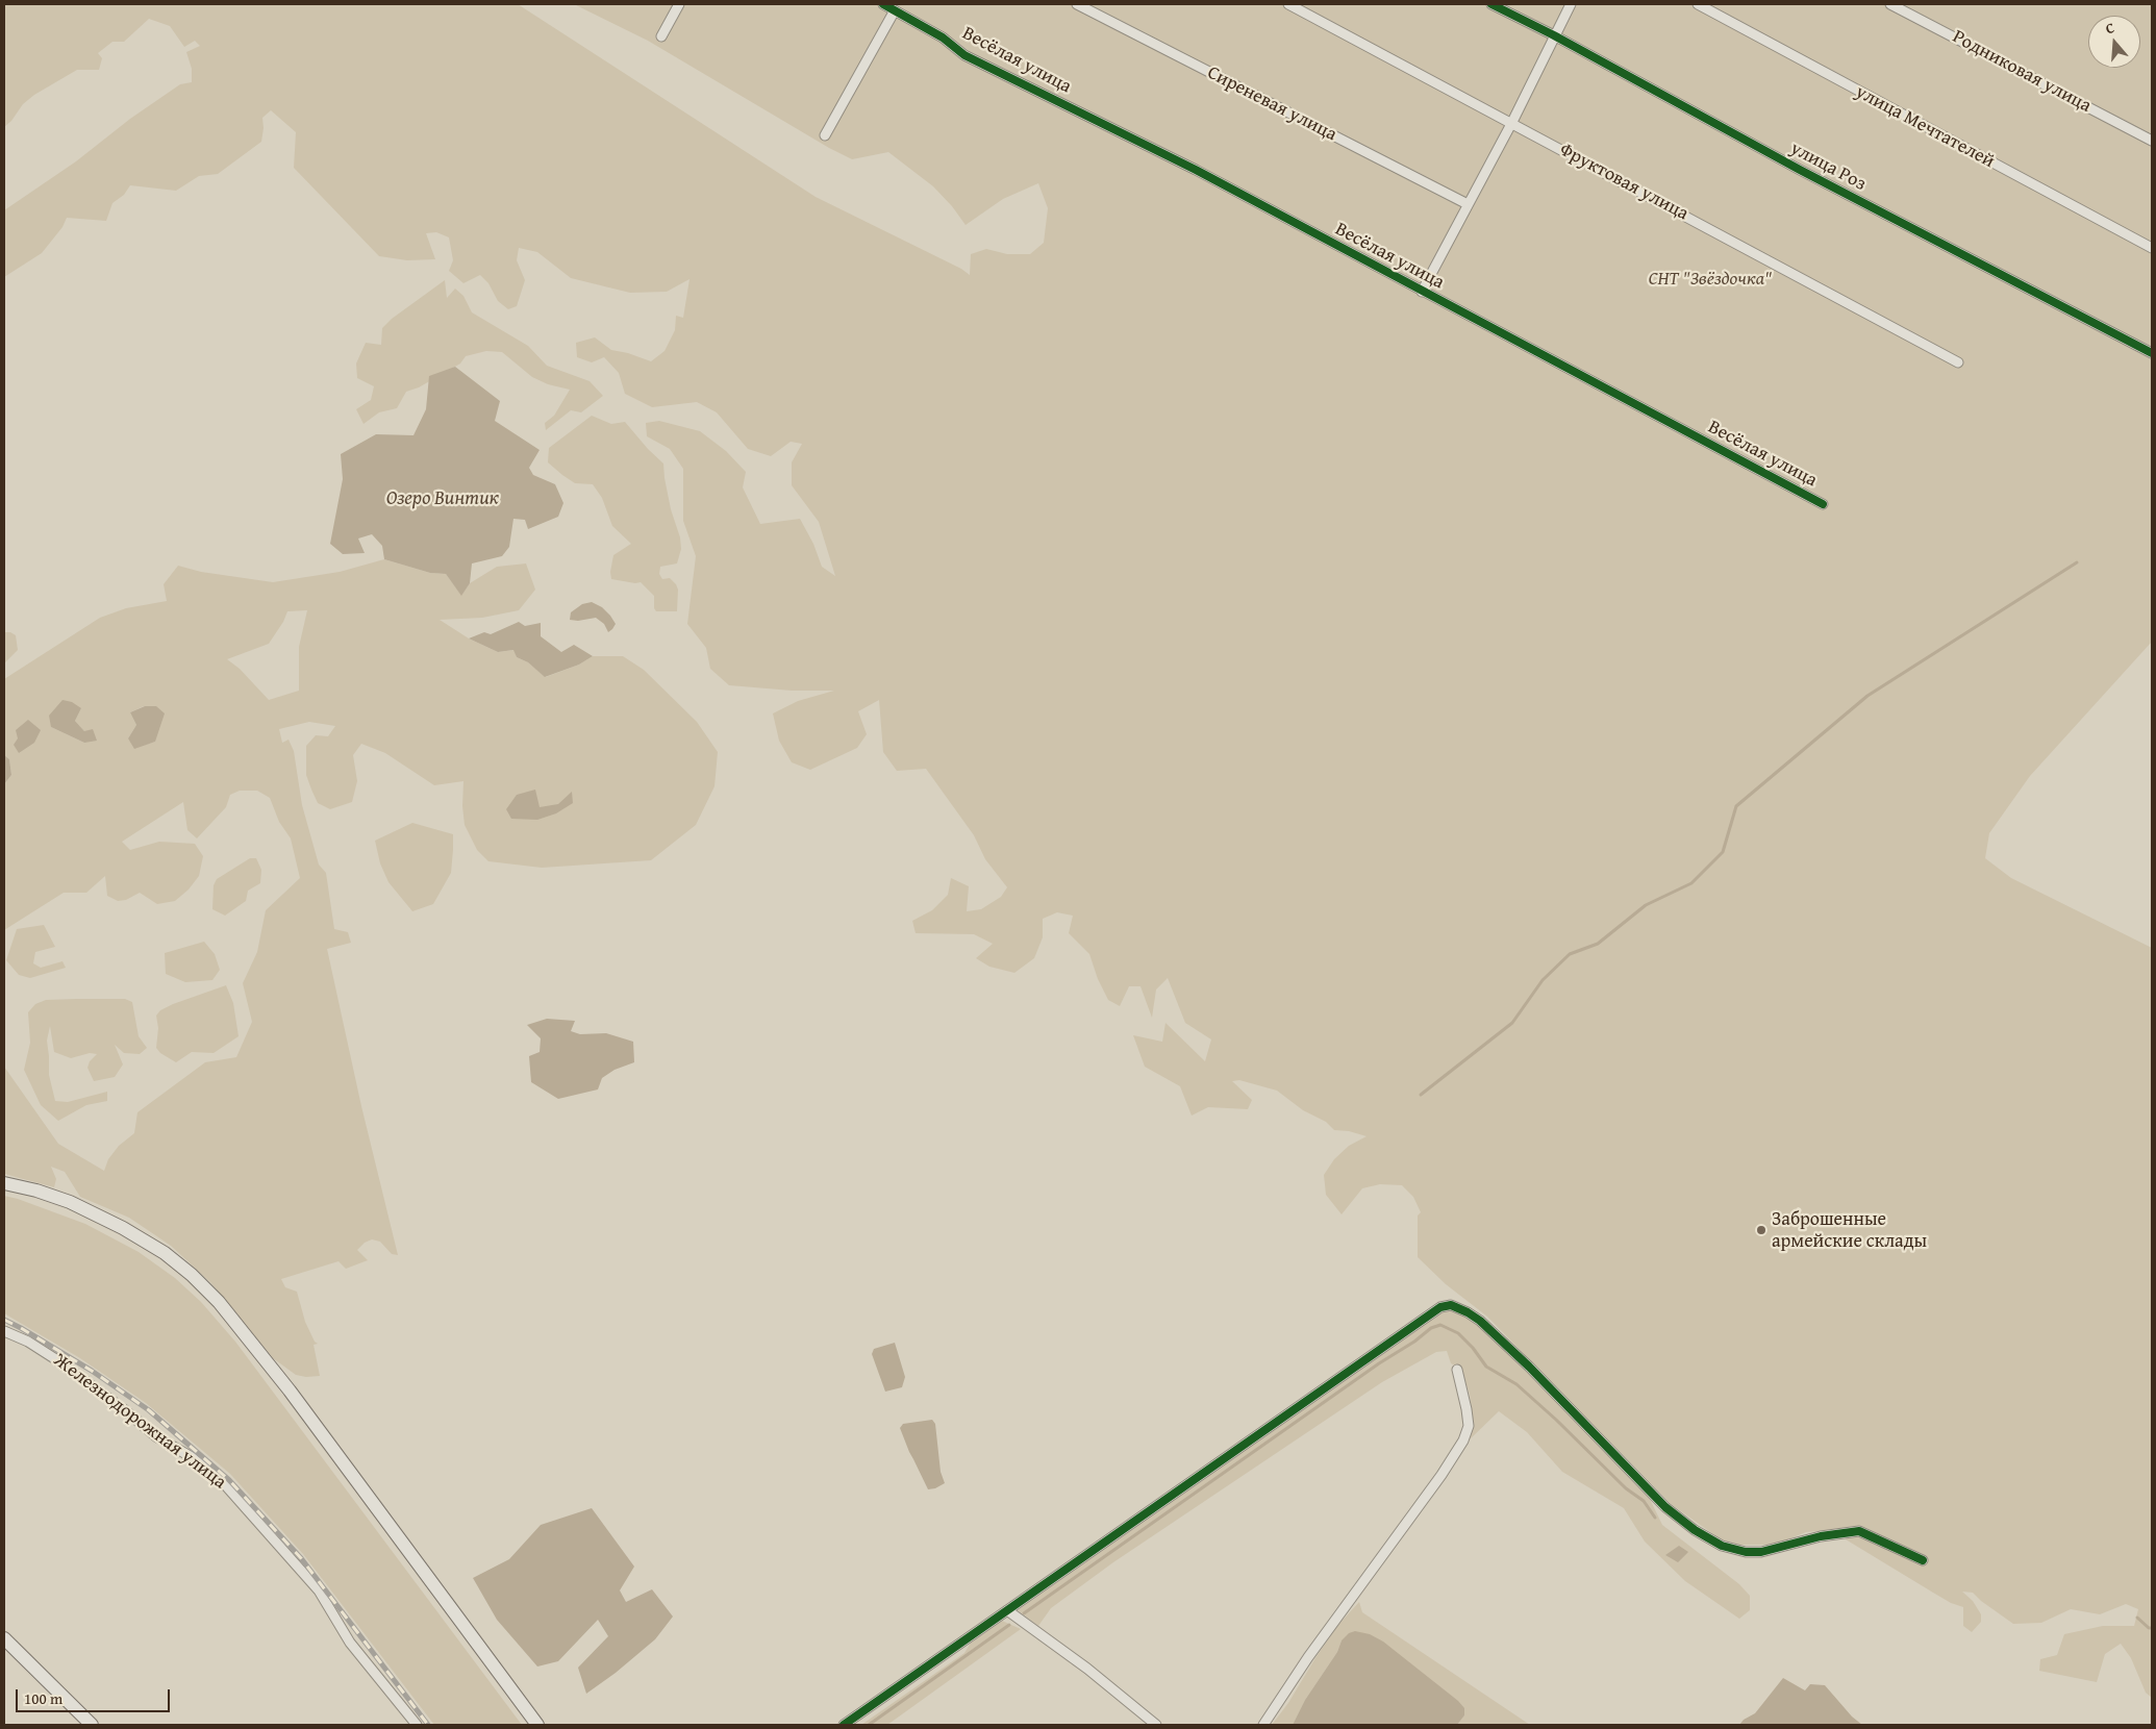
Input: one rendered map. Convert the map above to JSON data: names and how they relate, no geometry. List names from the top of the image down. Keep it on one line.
{"streets":{"street":["Весёлая улица","Родниковая улица","Сиреневая улица","улица Мечтателей","улица Роз","Фруктовая улица","Железнодорожная улица"]},"water":["Озеро Винтик"],"parks":["СНТ \"Звёздочка\""],"places":["Заброшенные армейские склады"],"scale_bar":"100 m","north":"top"}
